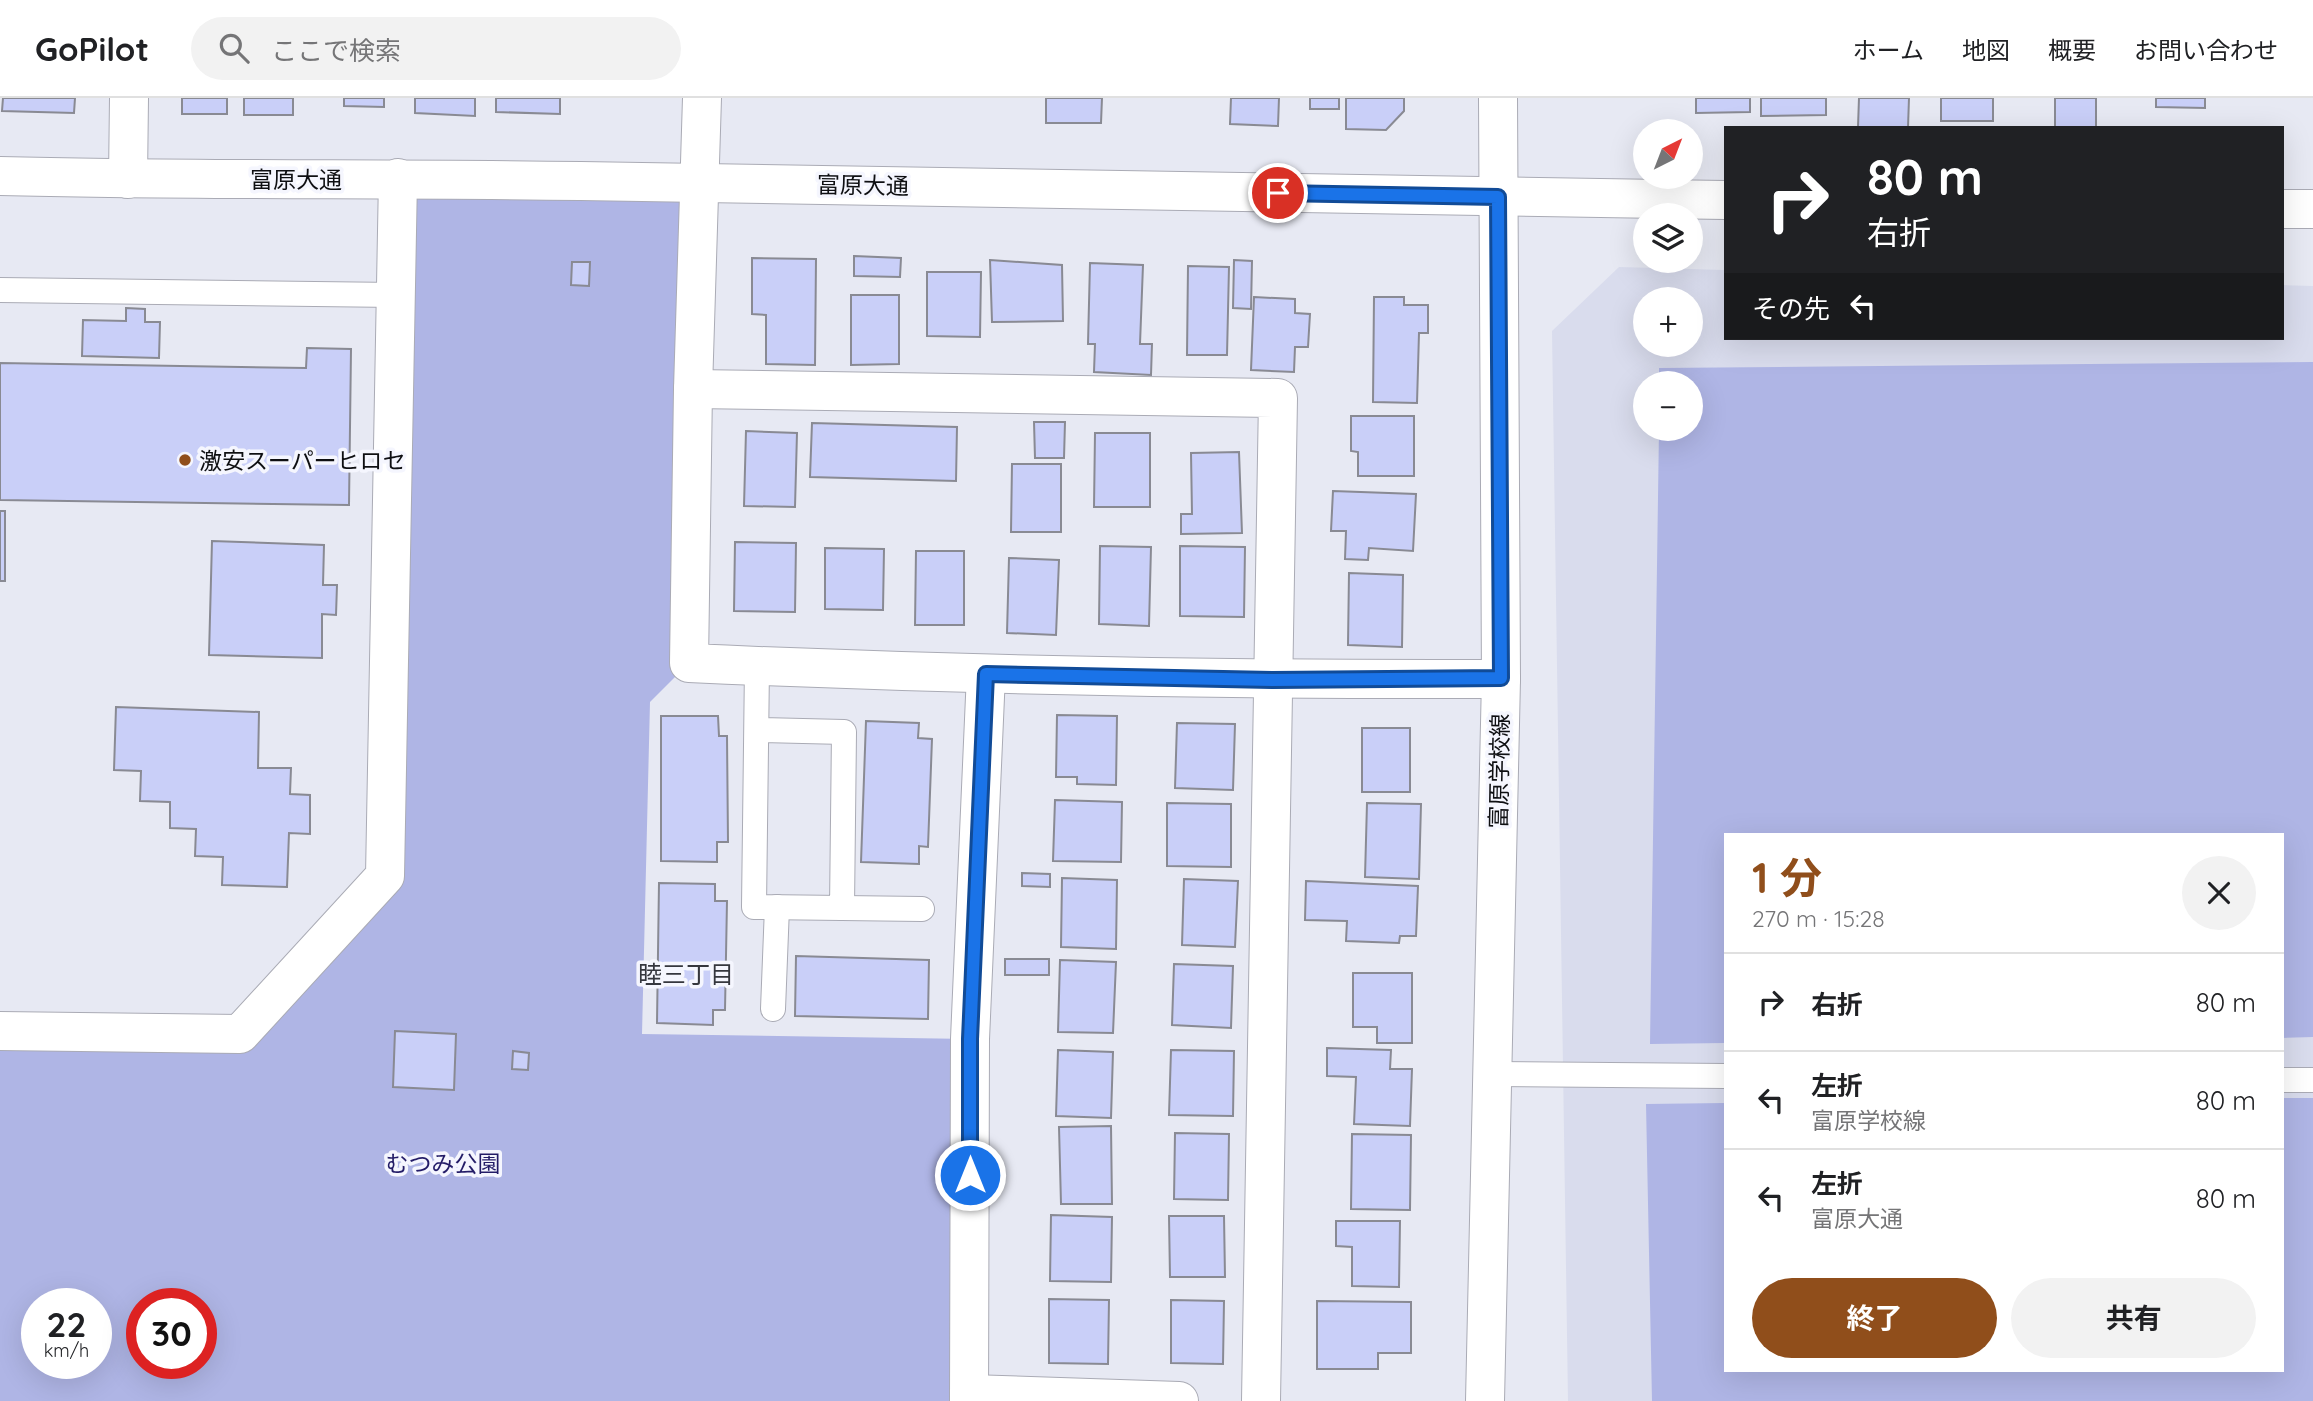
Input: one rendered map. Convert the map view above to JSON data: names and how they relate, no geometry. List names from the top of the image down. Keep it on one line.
{"streets":{"street":["富原大通","富原学校線"]},"crossings":[["富原大通","富原学校線"]],"districts":["睦三丁目"],"parks":["むつみ公園"],"places":["激安スーパーヒロセ"],"north":"top right","page":{"header":"GoPilot","search":"ここで検索","nav":["ホーム","地図","概要","お問い合わせ"],"map_buttons":["+","−"],"turn":["80 m","右折"],"then":"その先","heading":["1 分","270 m · 15:28"],"list":[{"name":"右折","value":"80 m"},{"name":"左折","note":"富原学校線","value":"80 m"},{"name":"左折","note":"富原大通","value":"80 m"}],"buttons":["終了","共有"],"speed":"22 km/h","limit":"30"}}
